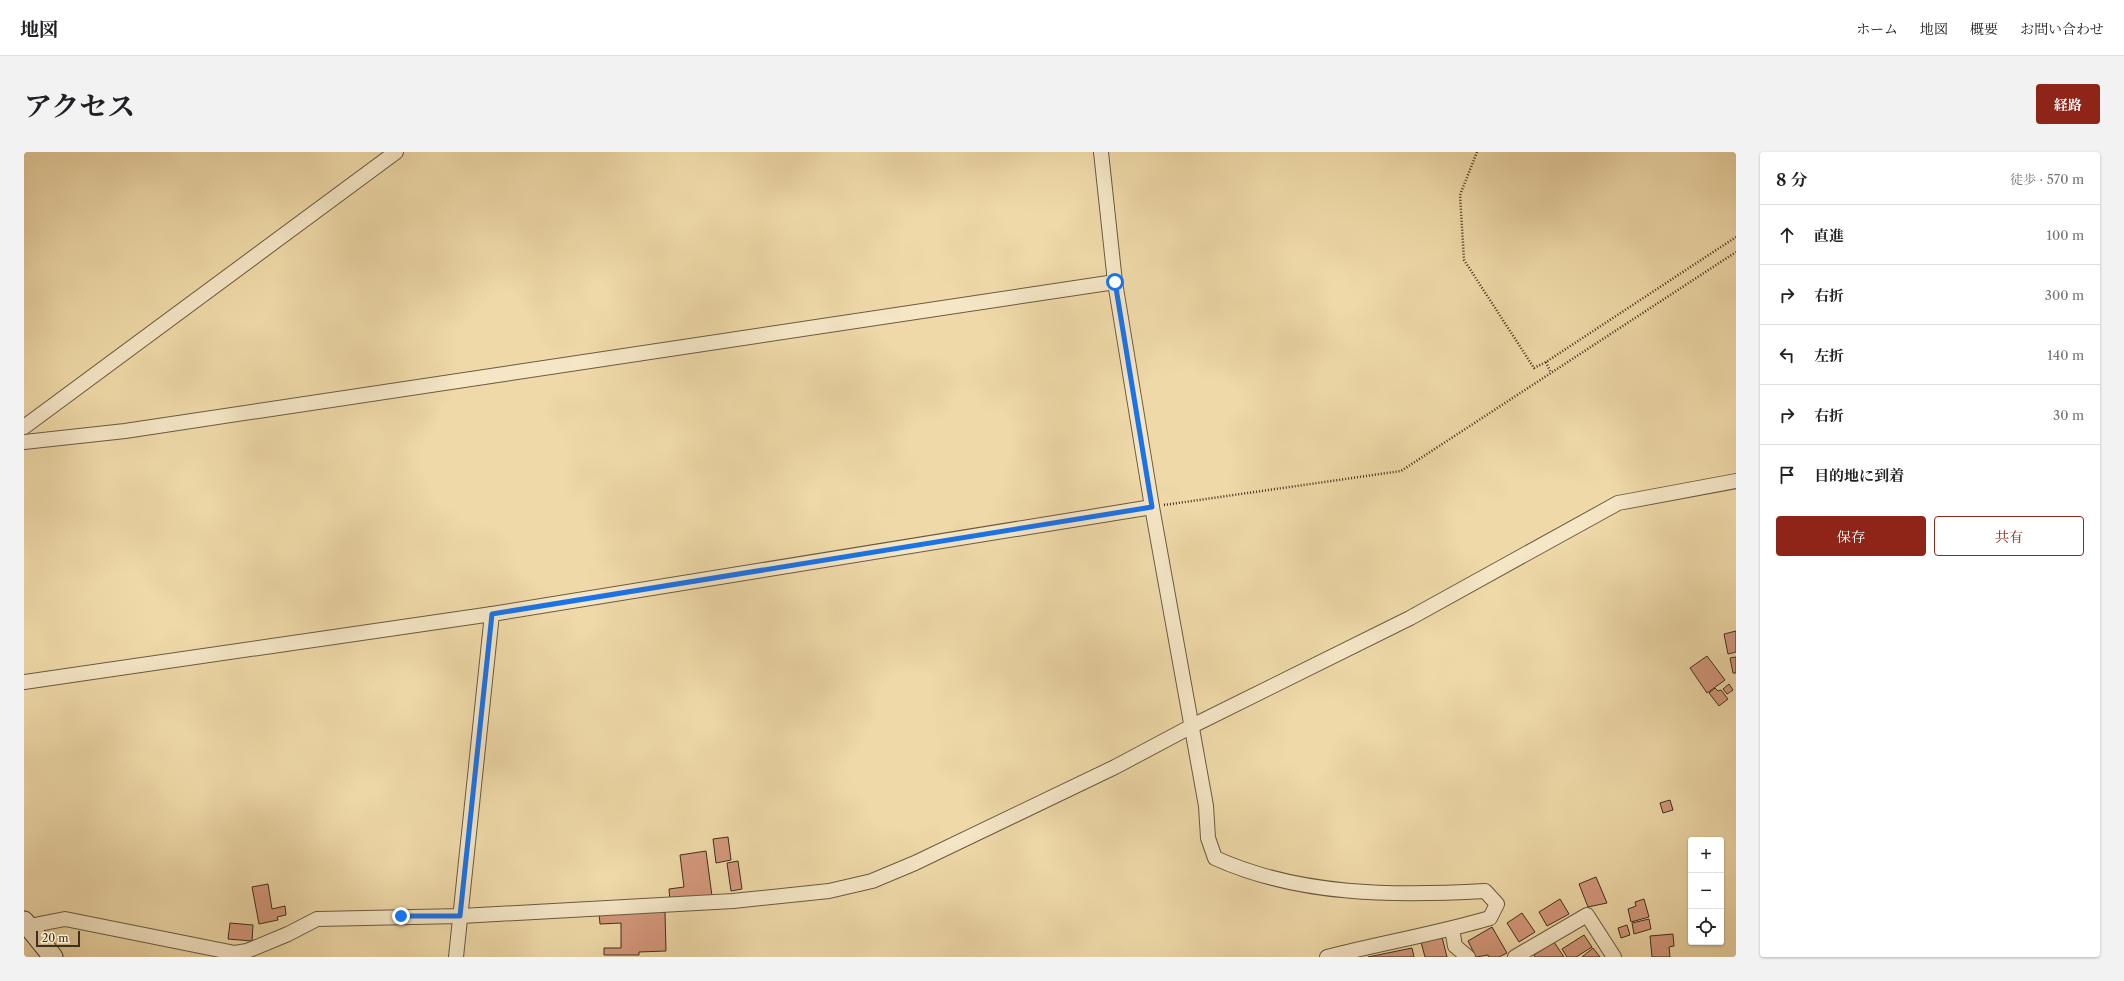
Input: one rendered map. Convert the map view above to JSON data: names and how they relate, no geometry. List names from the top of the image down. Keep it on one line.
{"scale_bar":"20 m","page":{"header":"地図","nav":["ホーム","地図","概要","お問い合わせ"],"title":"アクセス","buttons":["経路",["保存","共有"]],"heading":["8 分","徒歩 · 570 m"],"list":[["直進","100 m"],["右折","300 m"],["左折","140 m"],["右折","30 m"],"目的地に到着"],"map_buttons":["+","−"],"scale":"20 m"}}
